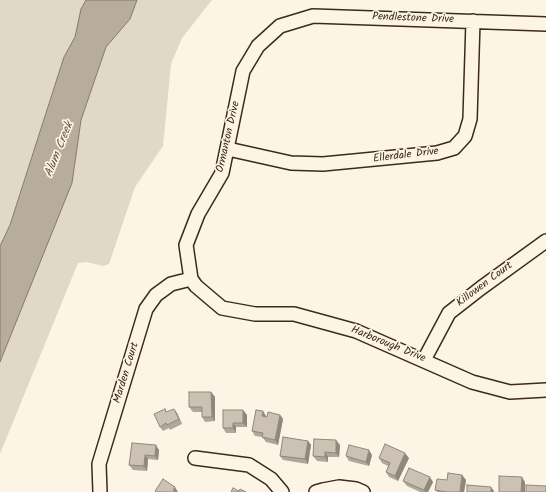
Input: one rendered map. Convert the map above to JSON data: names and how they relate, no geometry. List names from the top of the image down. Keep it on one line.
{"streets":{"street":["Pendlestone Drive","Ormanton Drive","Ellerdale Drive","Killowen Court","Harborough Drive","Marden Court"]},"crossings":[["Pendlestone Drive","Ormanton Drive"],["Pendlestone Drive","Ellerdale Drive"],["Ormanton Drive","Ellerdale Drive"],["Ormanton Drive","Harborough Drive"],["Ormanton Drive","Marden Court"],["Killowen Court","Harborough Drive"],["Harborough Drive","Marden Court"]],"water":["Alum Creek"]}
